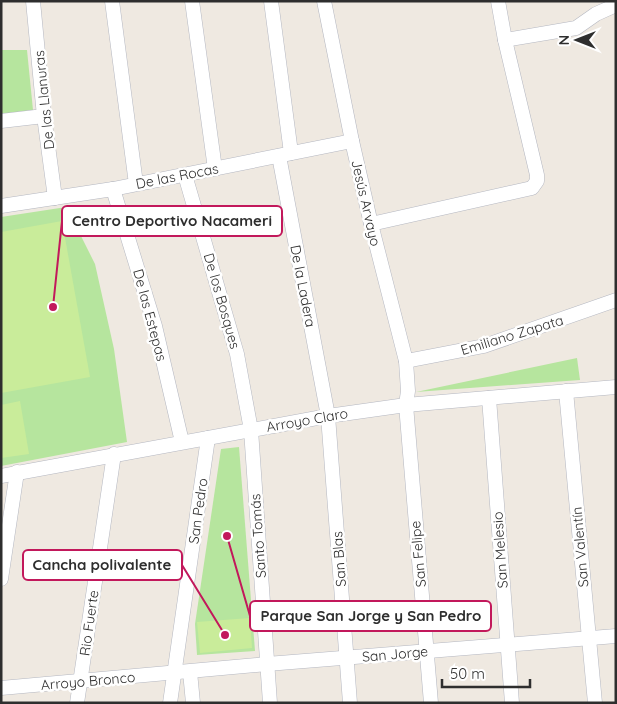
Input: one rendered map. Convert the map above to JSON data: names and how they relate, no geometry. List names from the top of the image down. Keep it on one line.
{"streets":{"street":["De las Llanuras","De las Rocas","Jesús Arvayo","De la Ladera","De los Bosques","De las Estepas","Emiliano Zapata","Arroyo Claro","San Pedro","Santo Tomás","San Valentín","San Melesio","San Felipe","San Blas","Rio Fuerte","San Jorge","Arroyo Bronco"]},"crossings":[["De las Llanuras","De las Rocas"],["De las Rocas","Jesús Arvayo"],["De las Rocas","De la Ladera"],["De las Rocas","De los Bosques"],["De las Rocas","De las Estepas"],["Jesús Arvayo","Emiliano Zapata"],["Jesús Arvayo","Arroyo Claro"],["Jesús Arvayo","San Felipe"],["De la Ladera","Arroyo Claro"],["De la Ladera","San Blas"],["De los Bosques","Arroyo Claro"],["De los Bosques","Santo Tomás"],["De las Estepas","Arroyo Claro"],["Arroyo Claro","San Pedro"],["Arroyo Claro","Santo Tomás"],["Arroyo Claro","San Valentín"],["Arroyo Claro","San Melesio"],["Arroyo Claro","San Felipe"],["Arroyo Claro","San Blas"],["Arroyo Claro","Rio Fuerte"],["San Pedro","San Jorge"],["San Pedro","Arroyo Bronco"],["Santo Tomás","San Jorge"],["San Valentín","San Jorge"],["San Melesio","San Jorge"],["San Felipe","San Jorge"],["San Blas","San Jorge"],["Rio Fuerte","Arroyo Bronco"],["San Jorge","Arroyo Bronco"]],"places":["Centro Deportivo Nacameri","Parque San Jorge y San Pedro","Cancha polivalente"],"scale_bar":"50 m","north":"left"}
